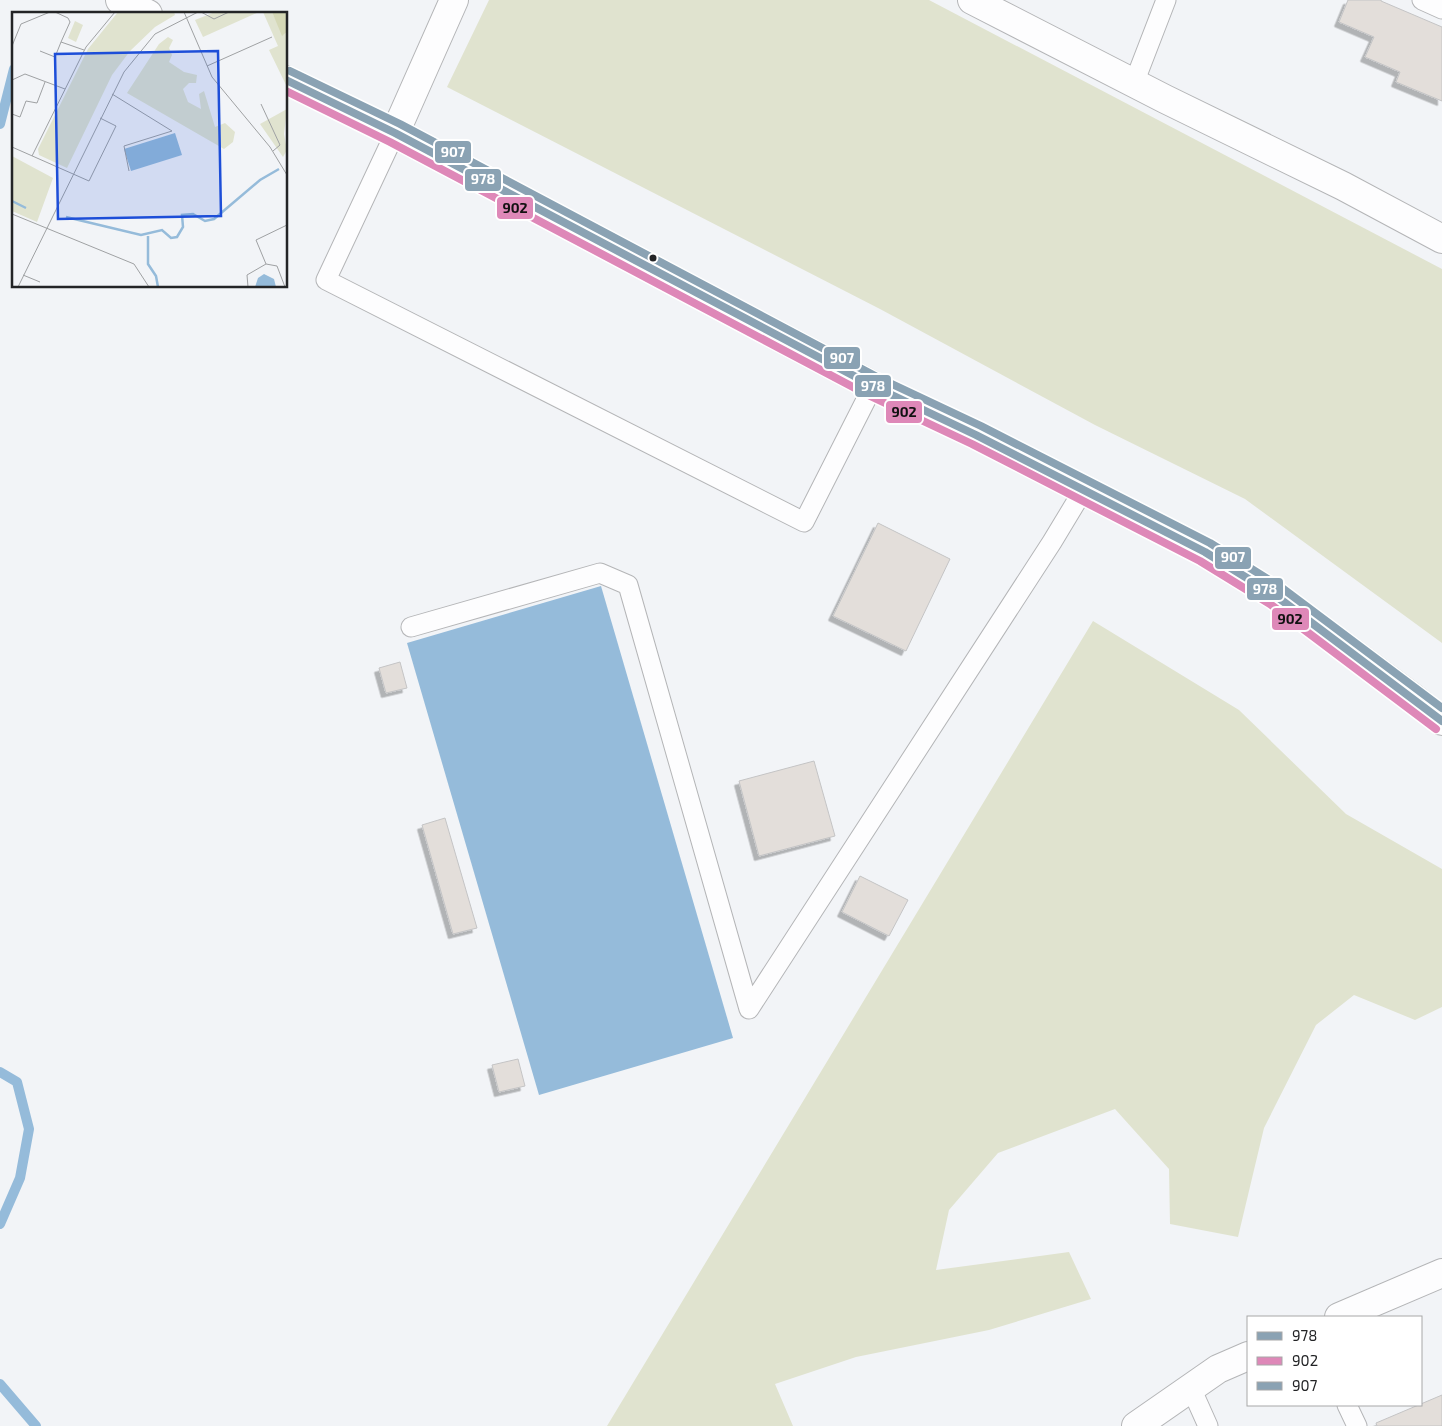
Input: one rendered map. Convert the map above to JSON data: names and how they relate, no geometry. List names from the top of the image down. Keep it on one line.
{"lines":["transit line 907","transit line 978","transit line 902"],"legend":["978","902","907"]}
